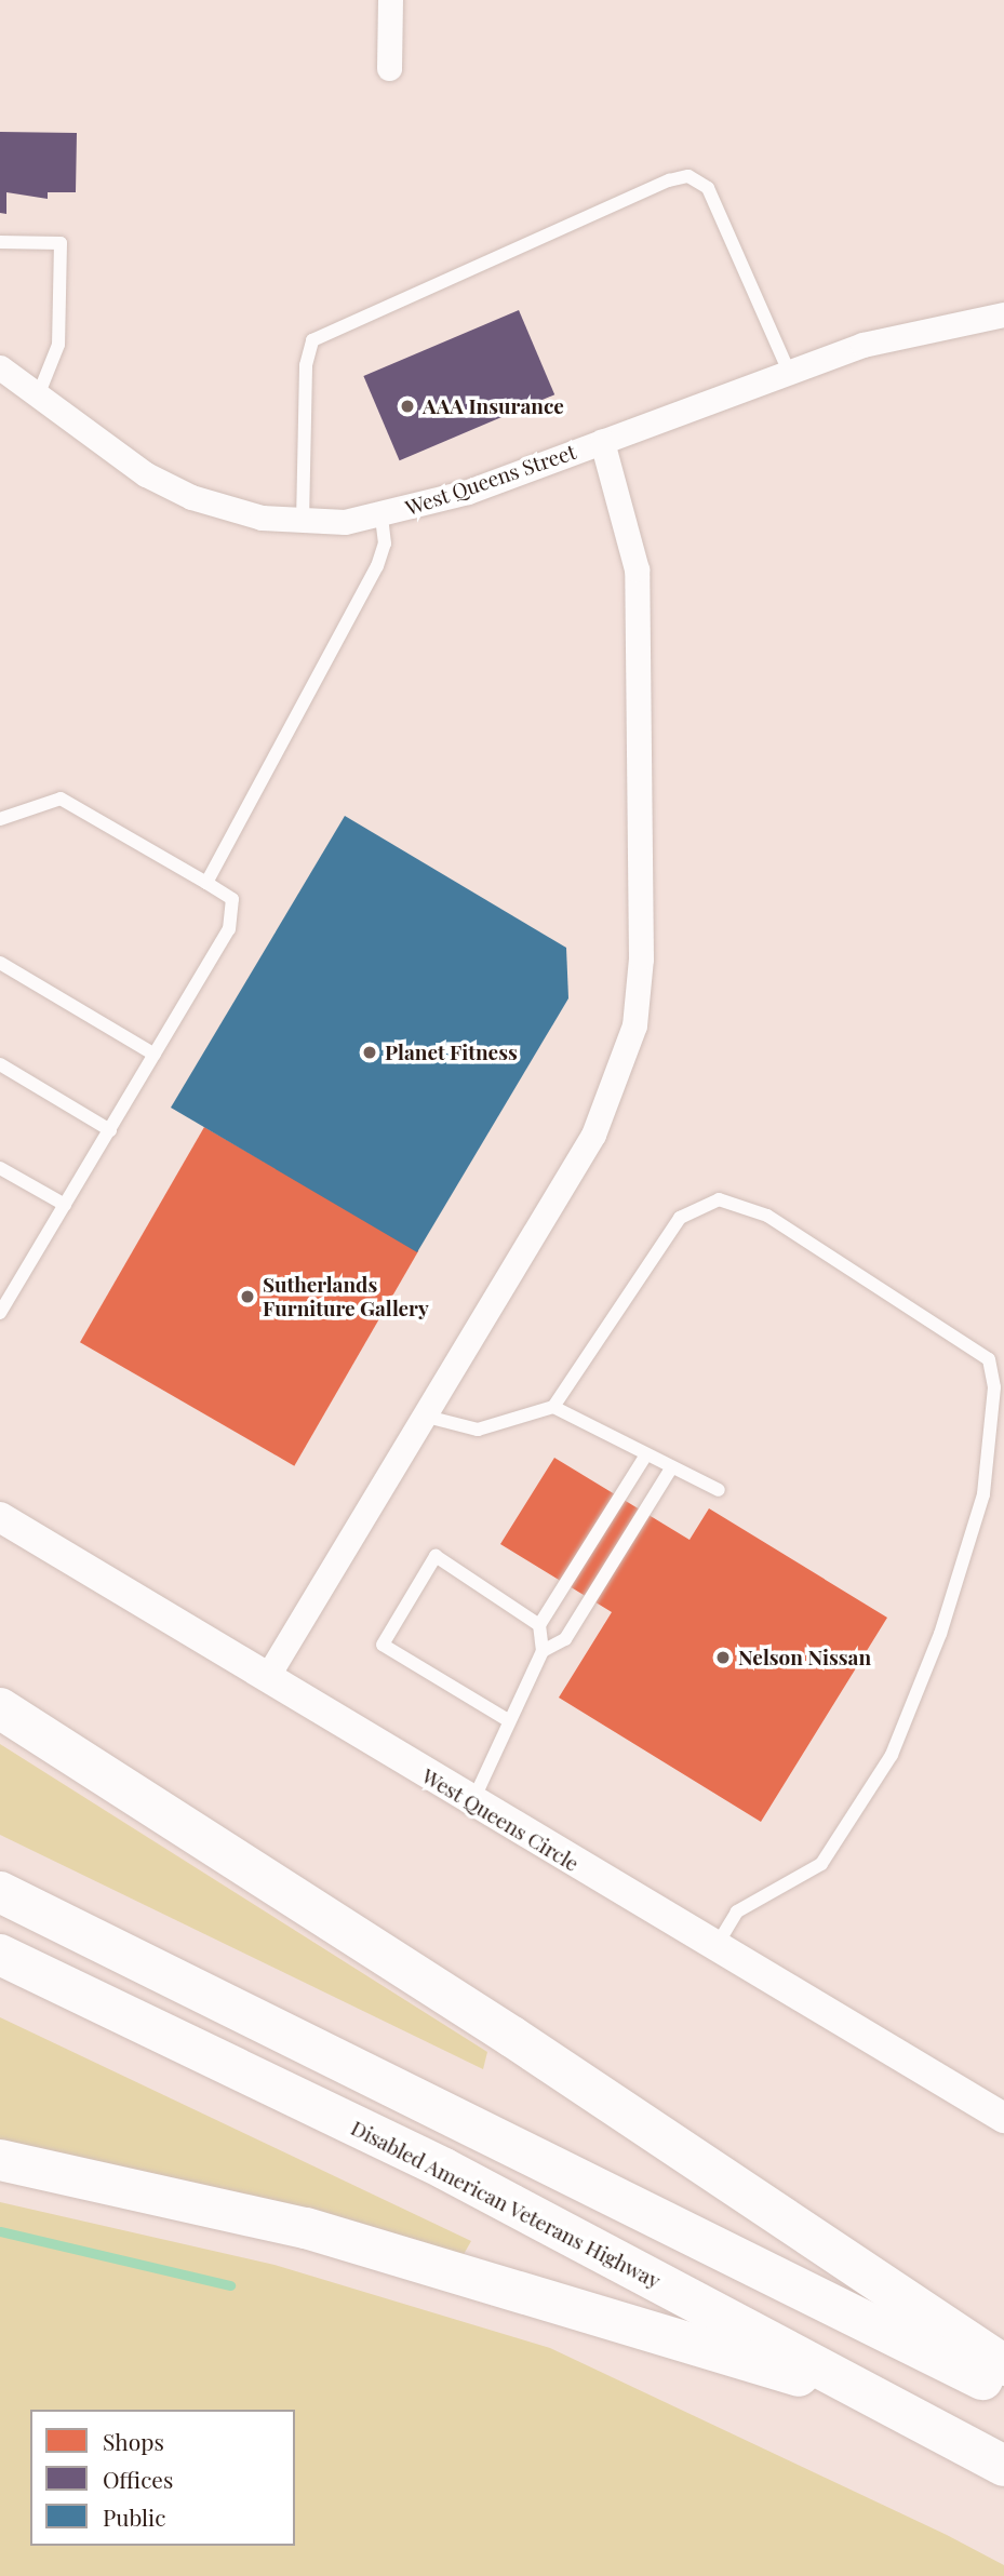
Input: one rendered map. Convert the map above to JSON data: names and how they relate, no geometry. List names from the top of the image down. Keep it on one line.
{"streets":{"highway":["Disabled American Veterans Highway"],"street":["West Queens Street","West Queens Circle"]},"places":["AAA Insurance","Planet Fitness","Sutherlands Furniture Gallery","Nelson Nissan"],"legend":["Shops","Offices","Public"]}
